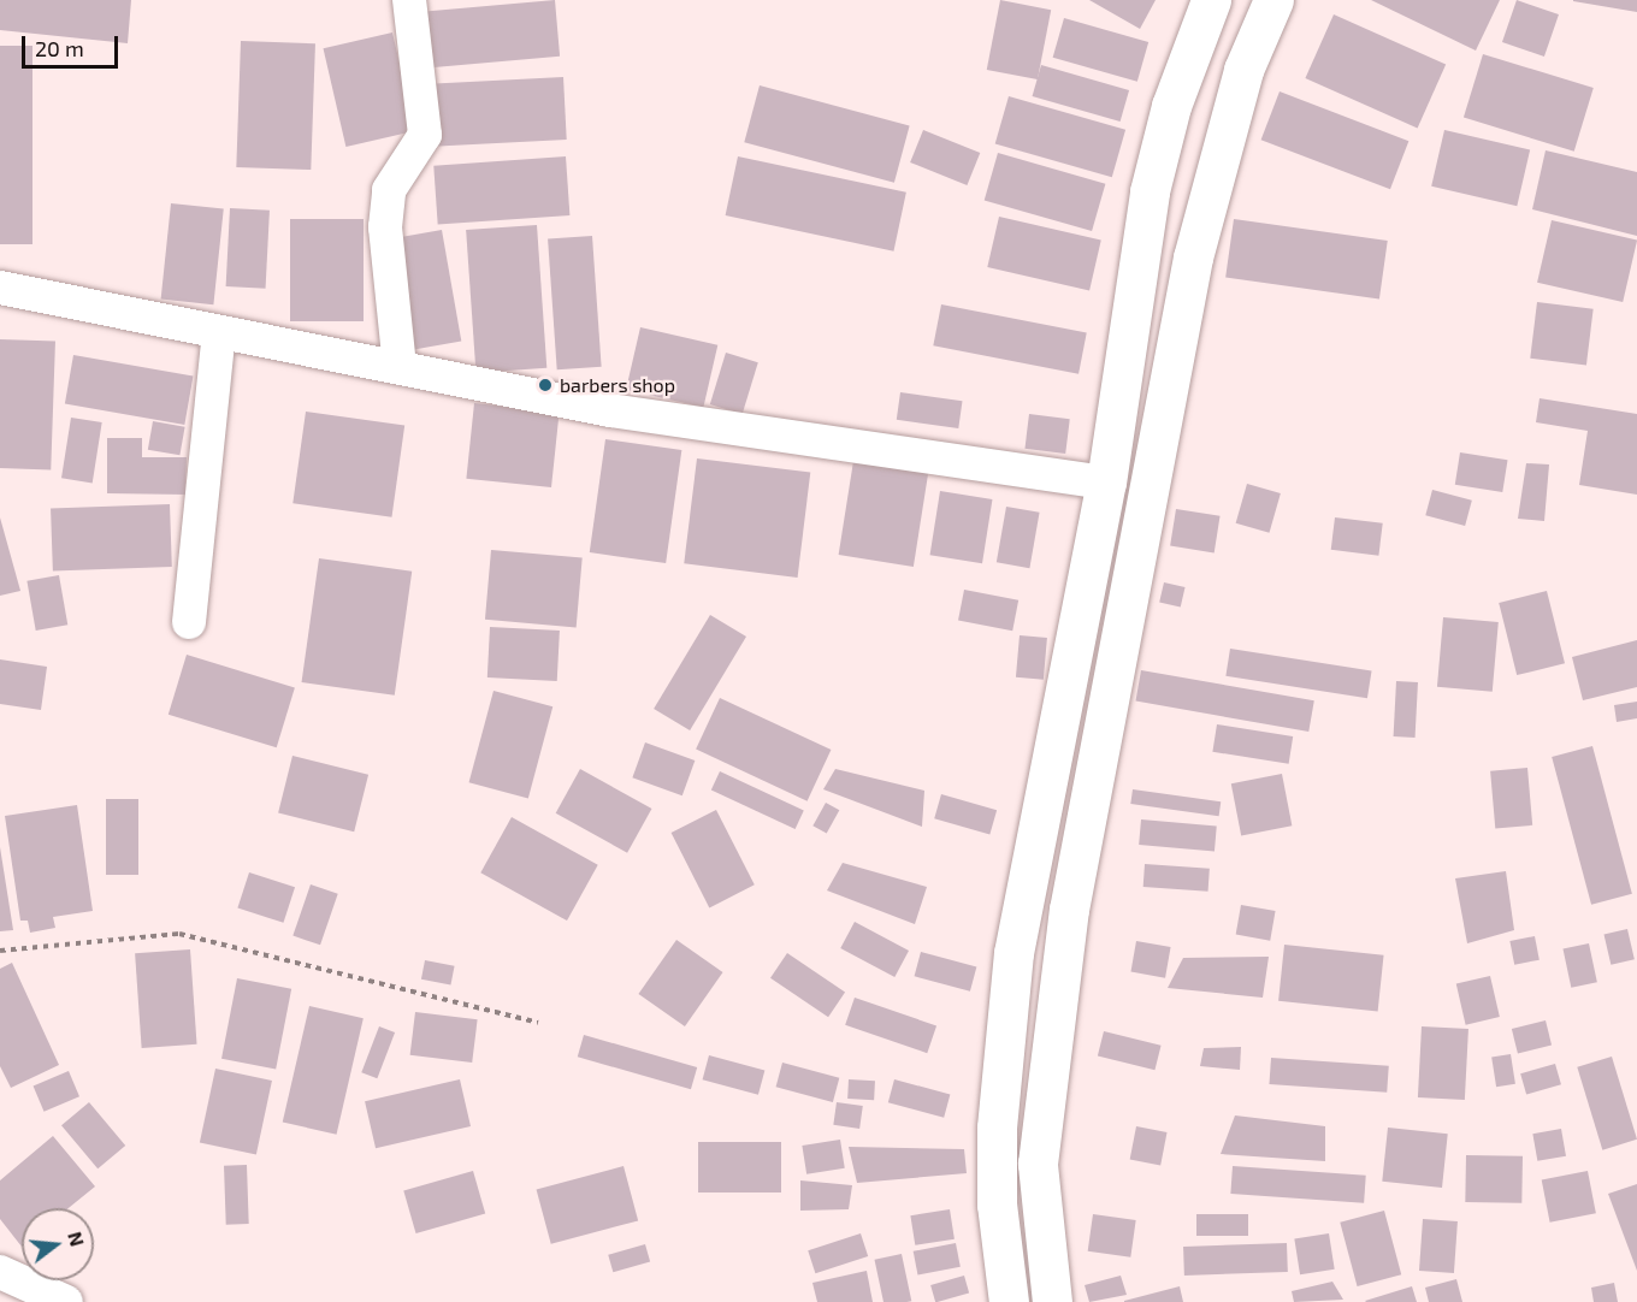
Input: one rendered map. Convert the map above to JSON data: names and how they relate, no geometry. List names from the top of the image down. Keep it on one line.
{"places":["barbers shop"],"scale_bar":"20 m","north":"right"}
